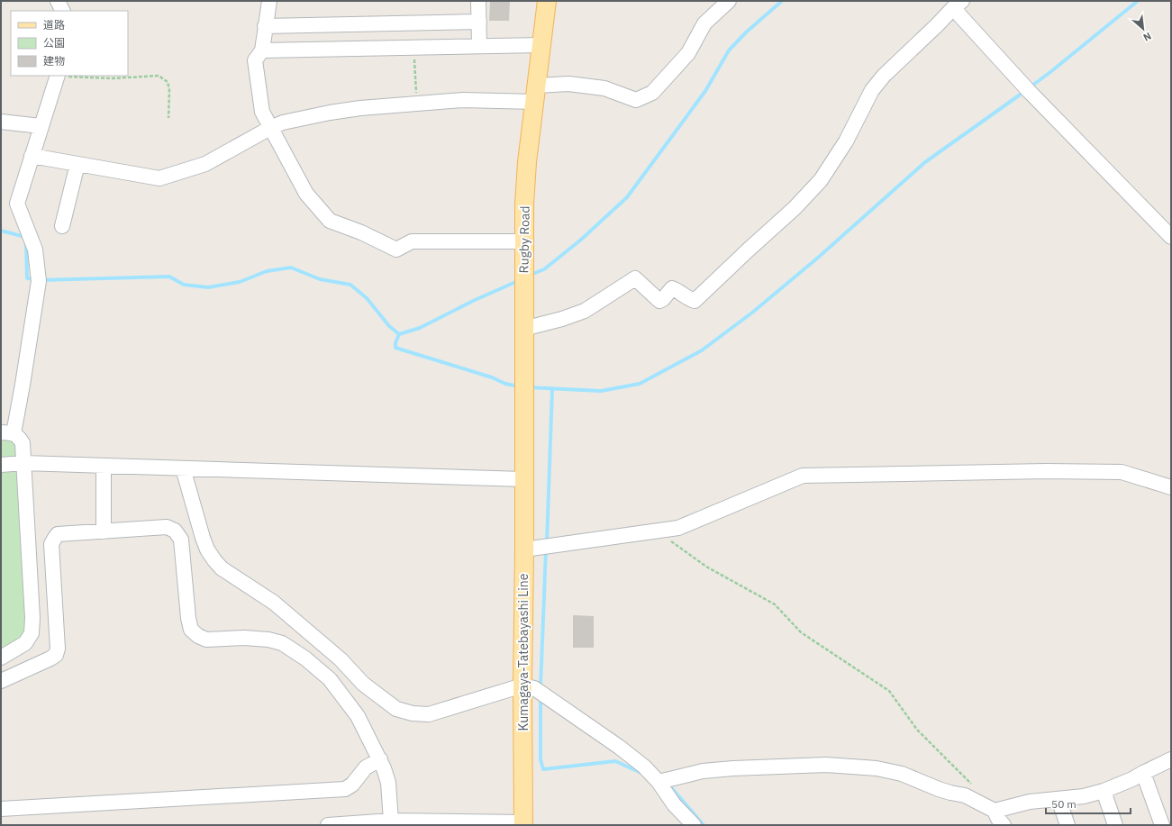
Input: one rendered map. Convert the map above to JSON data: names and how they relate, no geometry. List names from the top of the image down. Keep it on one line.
{"streets":{"main road":["Rugby Road","Kumagaya-Tatebayashi Line"]},"crossings":[["Rugby Road","Kumagaya-Tatebayashi Line"]],"legend":["道路","公園","建物"],"scale_bar":"50 m","north":"bottom right"}
